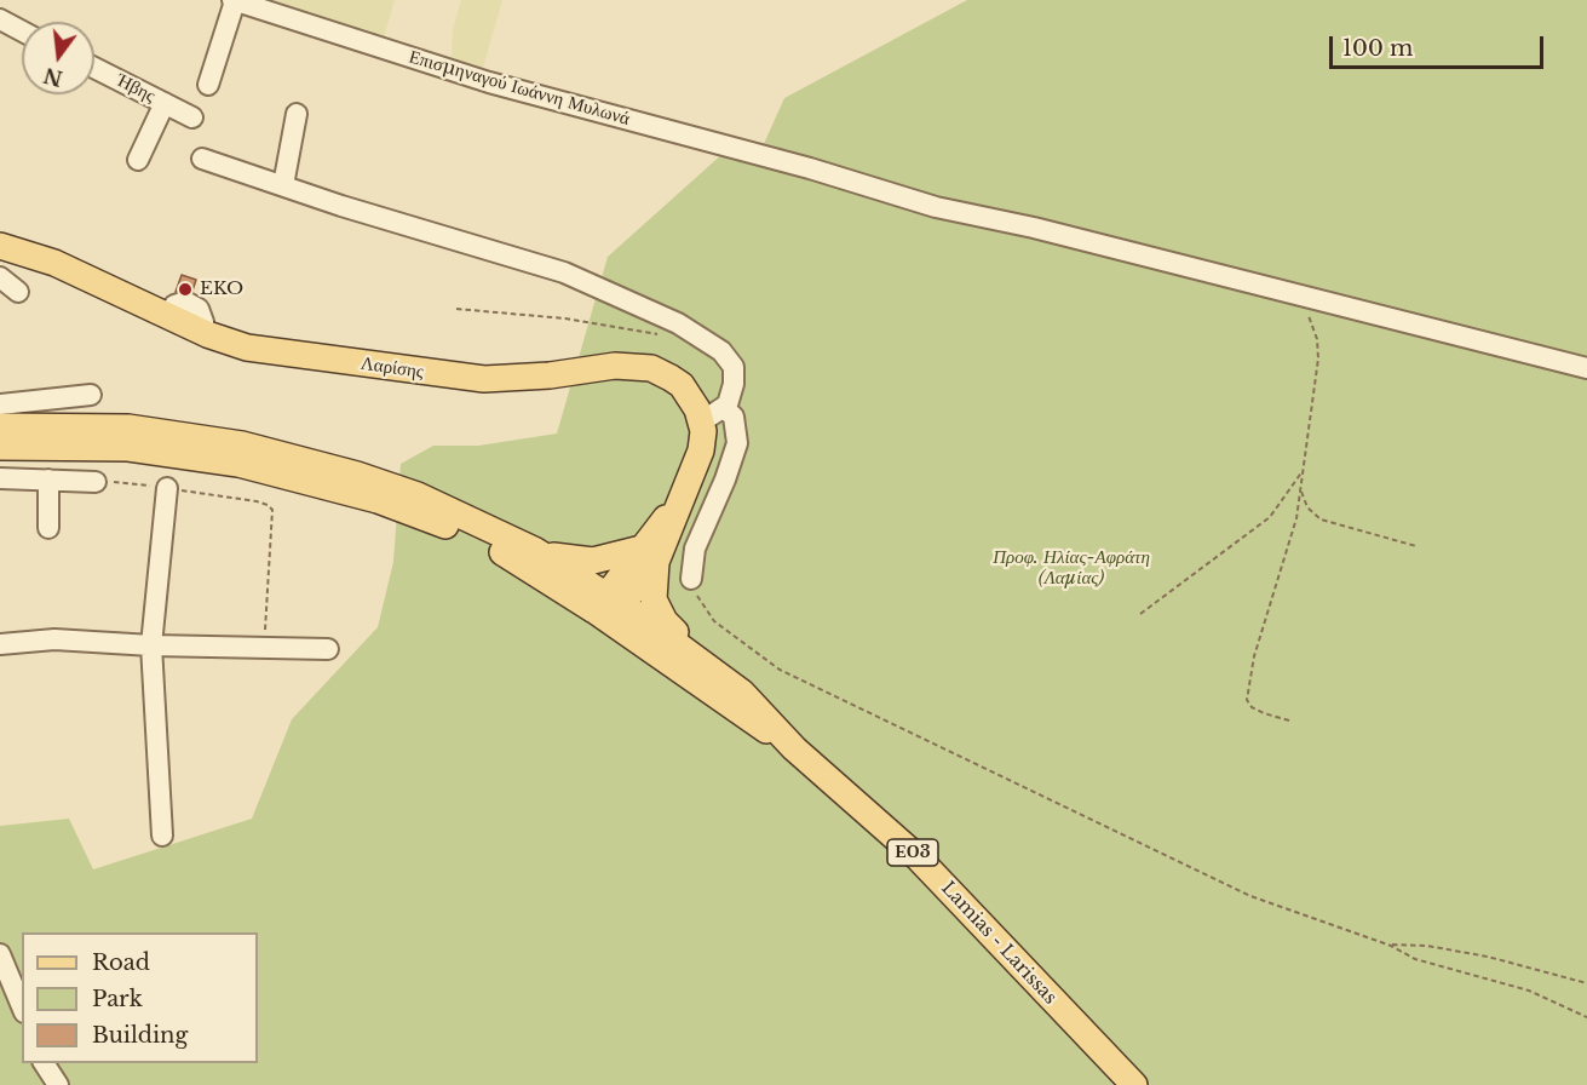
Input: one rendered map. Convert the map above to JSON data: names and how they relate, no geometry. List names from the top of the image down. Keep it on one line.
{"streets":{"main road":["Λαρίσης","ΕΟ3","Lamias - Larissas"],"street":["Ήβης","Επισμηναγού Ιωάννη Μυλωνά"]},"crossings":[["ΕΟ3","Lamias - Larissas"]],"parks":["Προφ. Ηλίας-Αφράτη (Λαμίας)"],"places":["EKO"],"legend":["Road","Park","Building"],"scale_bar":"100 m","north":"bottom"}
